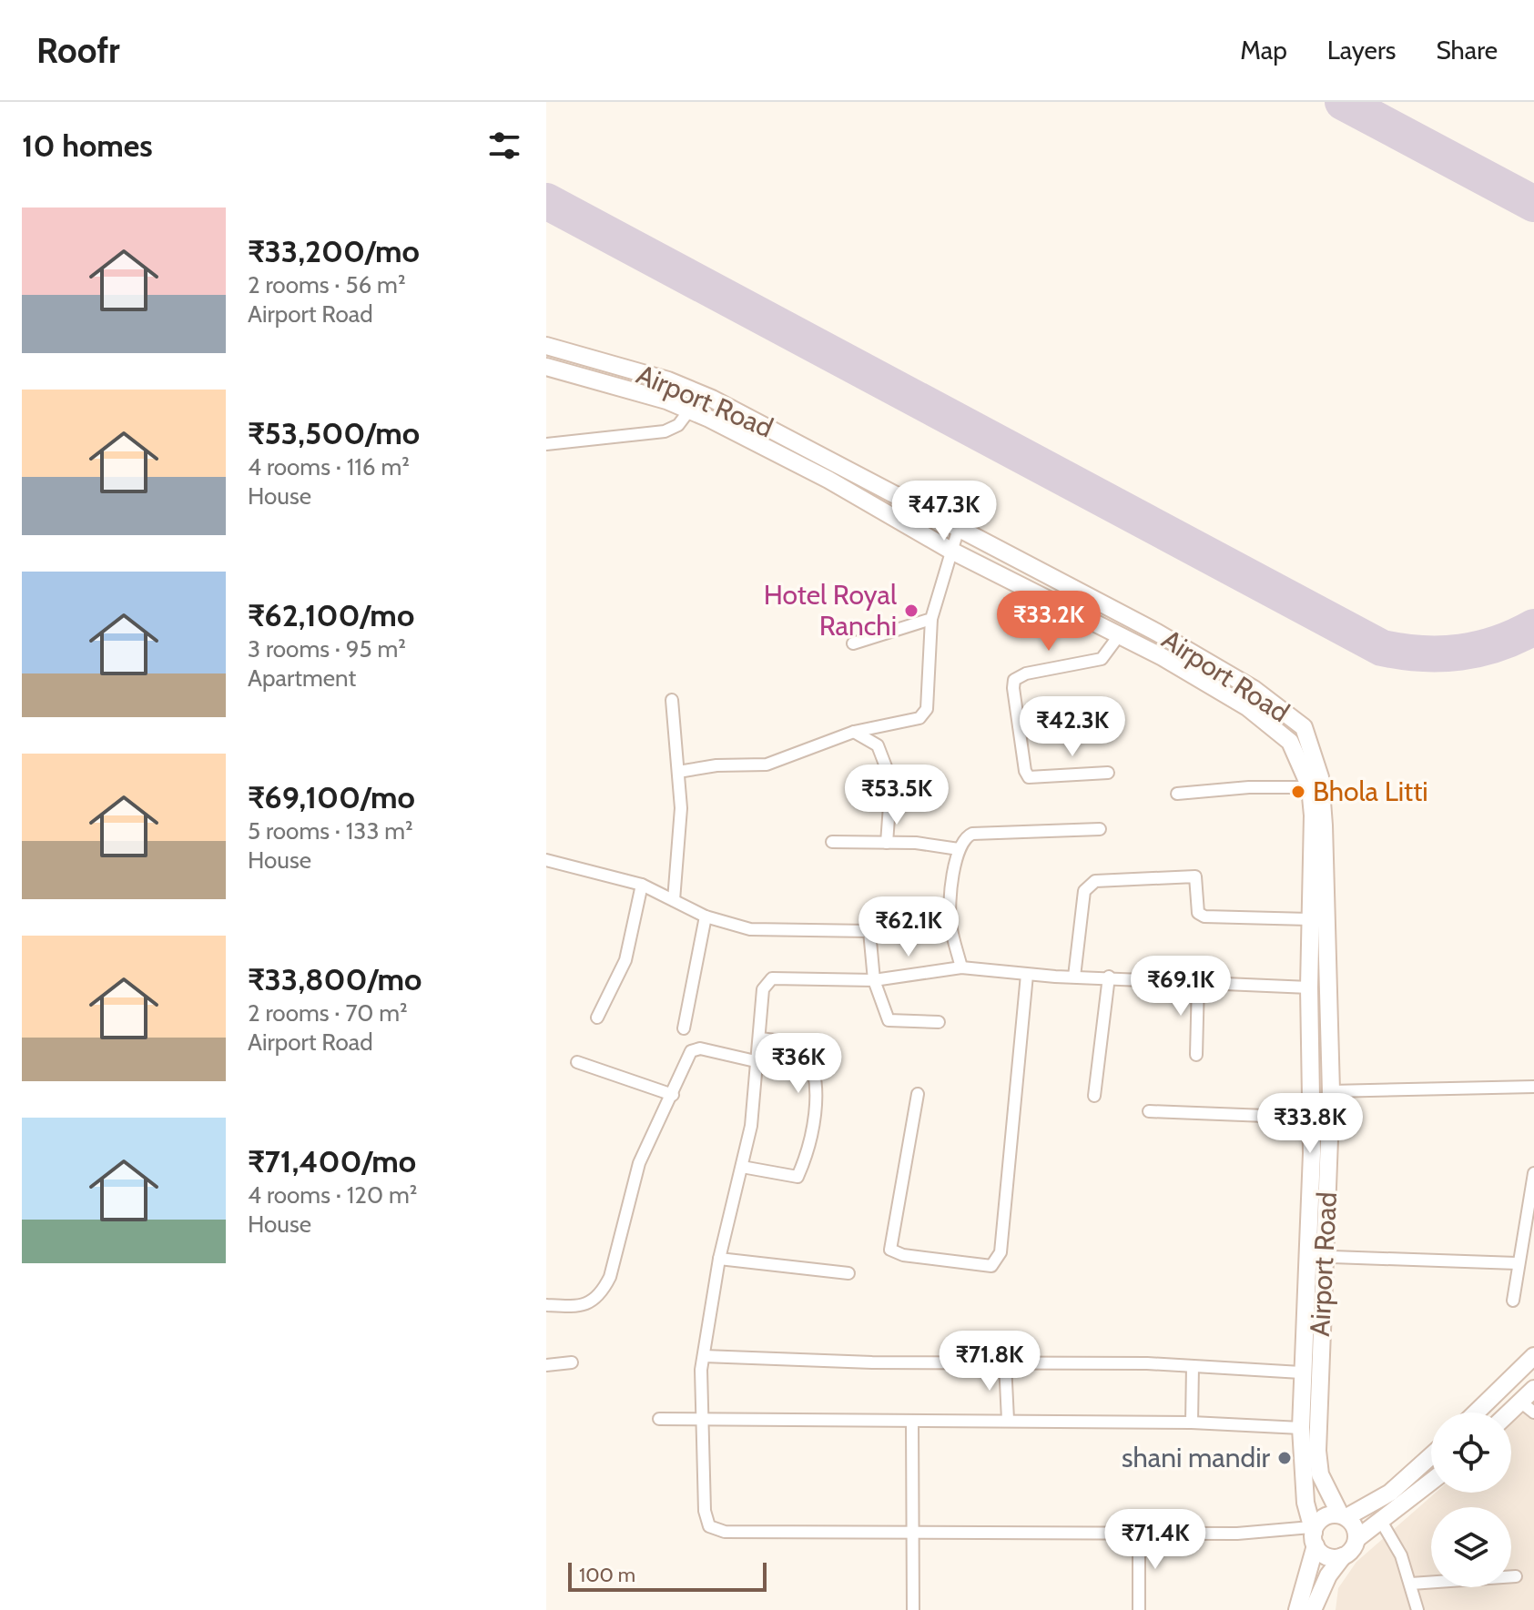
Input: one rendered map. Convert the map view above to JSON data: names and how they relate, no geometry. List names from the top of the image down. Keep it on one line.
{"streets":{"street":["Airport Road"]},"places":["Hotel Royal Ranchi","Bhola Litti","shani mandir"],"scale_bar":"100 m","page":{"header":"Roofr","nav":["Map","Layers","Share"],"heading":"10 homes","list":[{"name":"₹33,200/mo","note":"2 rooms · 56 m² · Airport Road"},{"name":"₹53,500/mo","note":"4 rooms · 116 m² · House"},{"name":"₹62,100/mo","note":"3 rooms · 95 m² · Apartment"},{"name":"₹69,100/mo","note":"5 rooms · 133 m² · House"},{"name":"₹33,800/mo","note":"2 rooms · 70 m² · Airport Road"},{"name":"₹71,400/mo","note":"4 rooms · 120 m² · House"}],"price":["₹47.3K","₹33.2K","₹42.3K","₹53.5K","₹62.1K","₹69.1K","₹36K","₹33.8K","₹71.8K","₹71.4K"],"scale":"100 m"}}
